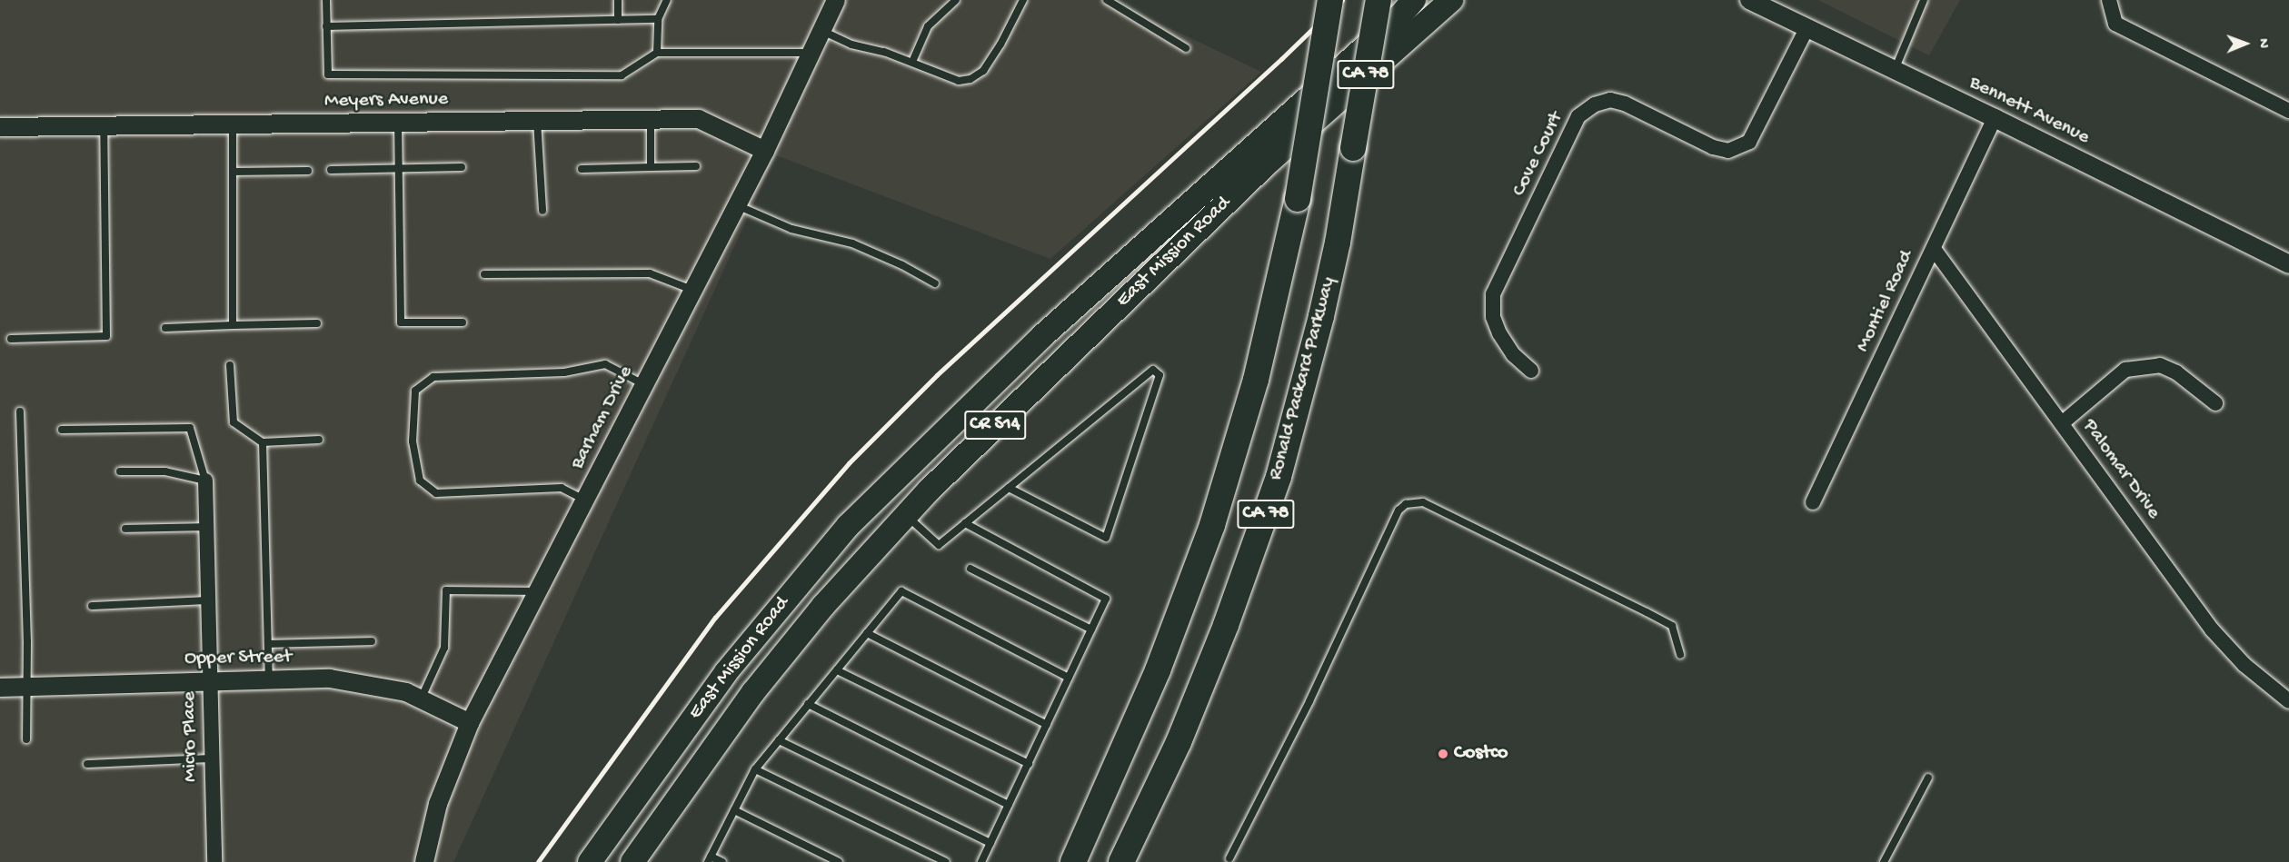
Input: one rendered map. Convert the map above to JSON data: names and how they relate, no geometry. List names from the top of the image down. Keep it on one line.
{"streets":{"highway":["CA 78","Ronald Packard Parkway"],"main road":["East Mission Road","CR S14"],"street":["Meyers Avenue","Bennett Avenue","Cove Court","Montiel Road","Barham Drive","Palomar Drive","Opper Street","Micro Place"]},"crossings":[["Meyers Avenue","Barham Drive"],["Bennett Avenue","Cove Court"],["Bennett Avenue","Montiel Road"],["Montiel Road","Palomar Drive"],["Barham Drive","Opper Street"],["Opper Street","Micro Place"]],"places":["Costco"],"north":"right"}
